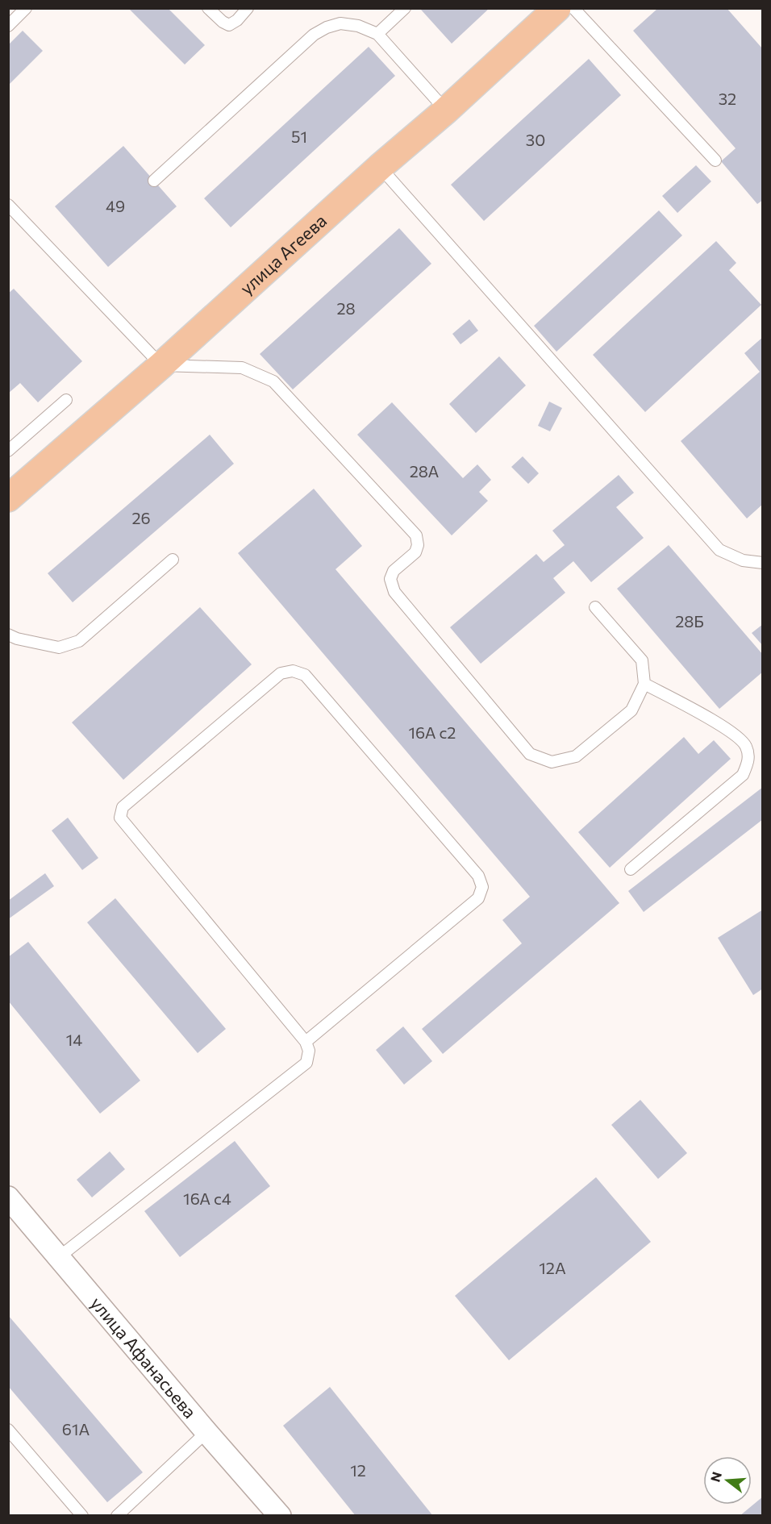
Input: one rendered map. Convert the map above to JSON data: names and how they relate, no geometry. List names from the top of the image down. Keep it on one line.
{"streets":{"highway":["улица Агеева"],"street":["улица Афанасьева"]},"house_numbers":["32","51","30","49","28","28А","26","28Б","16А с2","14","16А с4","12А","61А","12"],"north":"left"}
